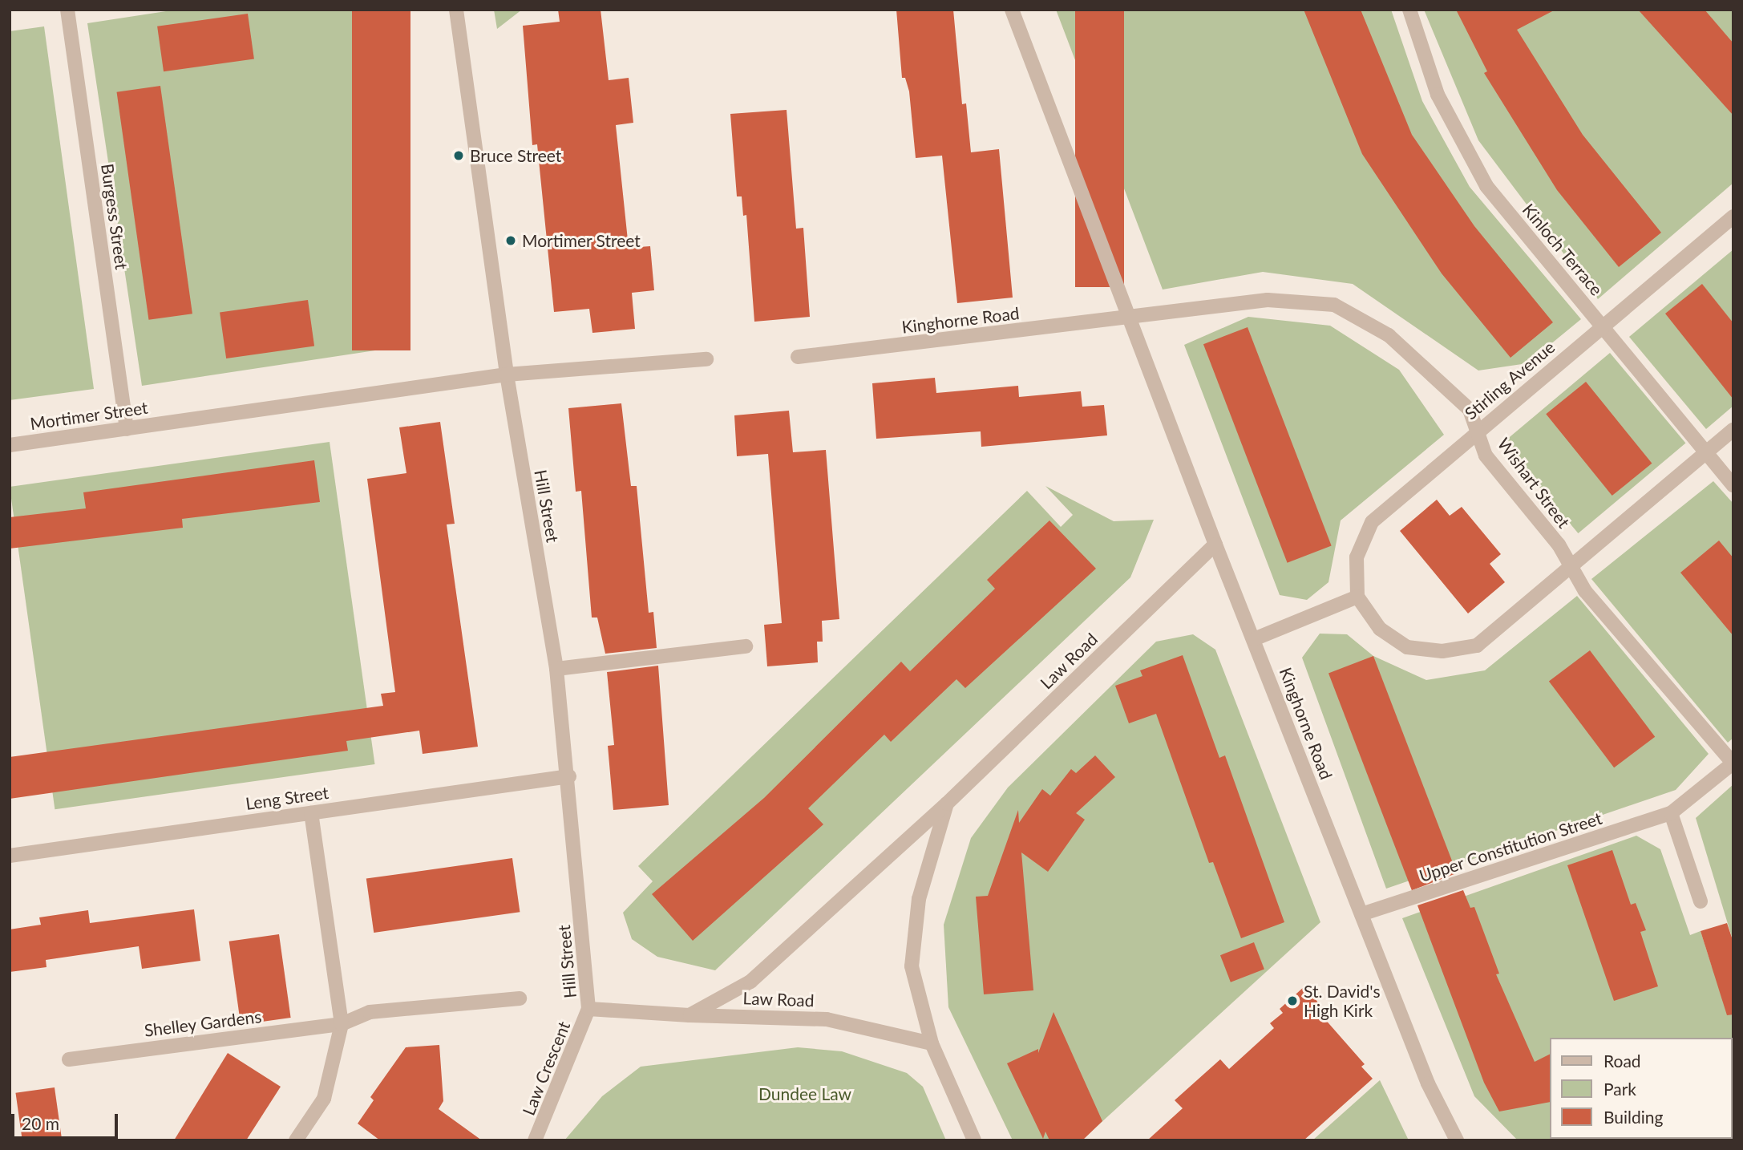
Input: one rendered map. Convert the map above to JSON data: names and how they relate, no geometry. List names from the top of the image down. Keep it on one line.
{"streets":{"street":["Burgess Street","Kinloch Terrace","Kinghorne Road","Stirling Avenue","Mortimer Street","Wishart Street","Hill Street","Law Road","Leng Street","Upper Constitution Street","Shelley Gardens","Law Crescent"]},"crossings":[["Burgess Street","Mortimer Street"],["Kinloch Terrace","Stirling Avenue"],["Kinghorne Road","Wishart Street"],["Kinghorne Road","Law Road"],["Kinghorne Road","Upper Constitution Street"],["Stirling Avenue","Wishart Street"],["Mortimer Street","Hill Street"],["Wishart Street","Upper Constitution Street"],["Hill Street","Law Road"],["Hill Street","Leng Street"],["Hill Street","Law Crescent"],["Law Road","Law Crescent"]],"parks":["Dundee Law"],"places":["Bruce Street","Mortimer Street","St. David's High Kirk"],"legend":["Road","Park","Building"],"scale_bar":"20 m"}
